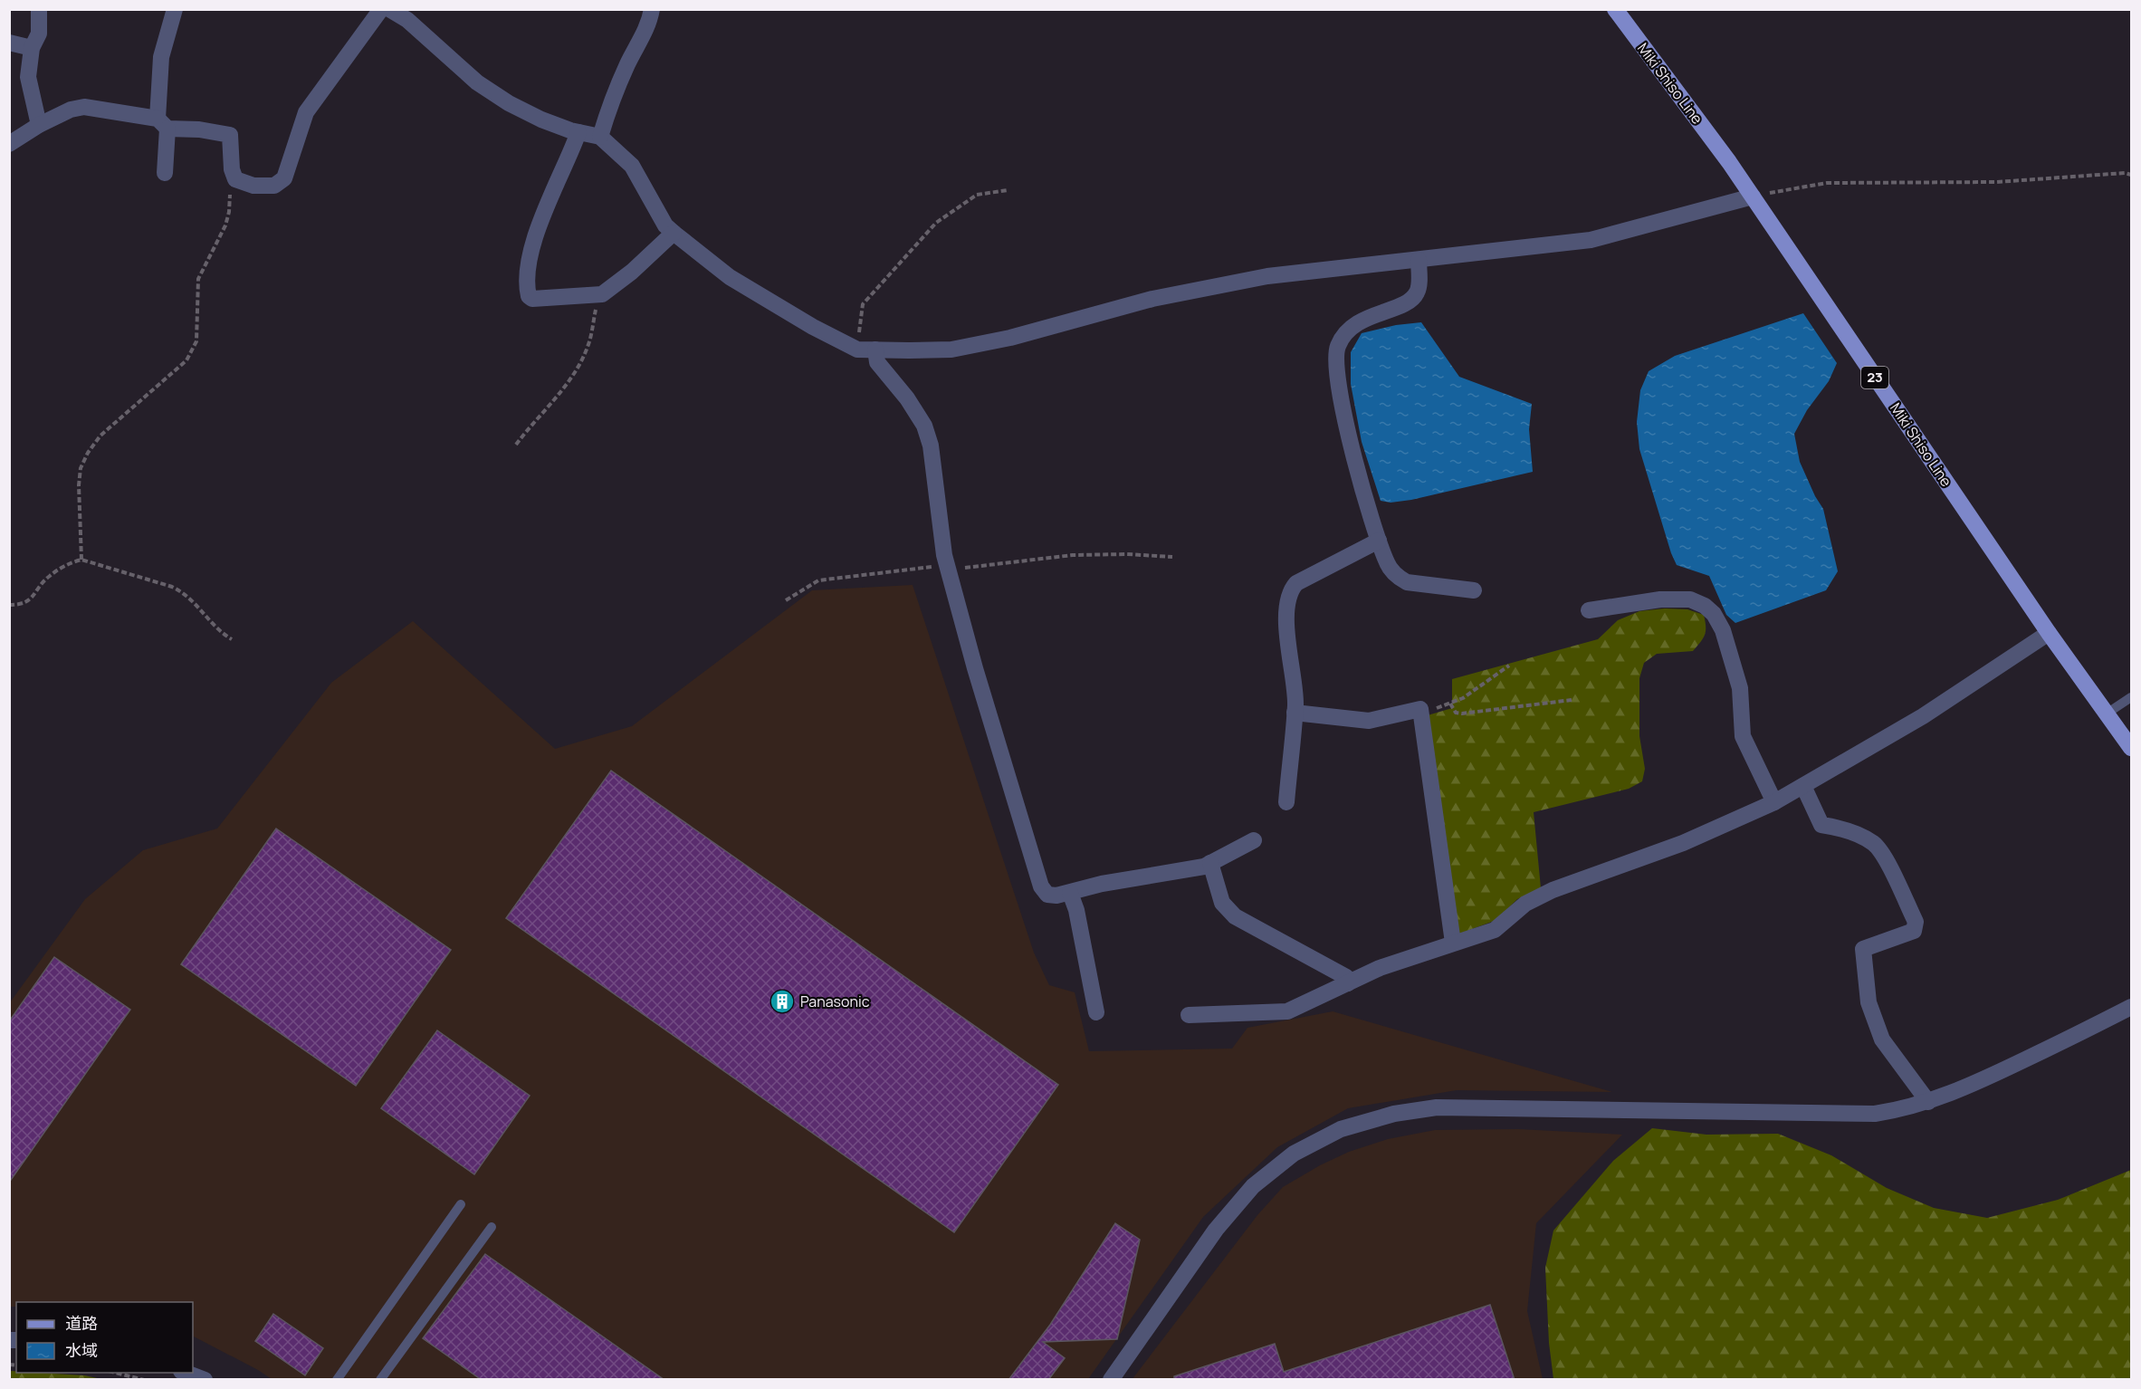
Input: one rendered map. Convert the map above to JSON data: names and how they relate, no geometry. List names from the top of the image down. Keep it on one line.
{"streets":{"main road":["Miki Shiso Line","23"]},"places":{"building":["Panasonic"]},"legend":["道路","水域"]}
